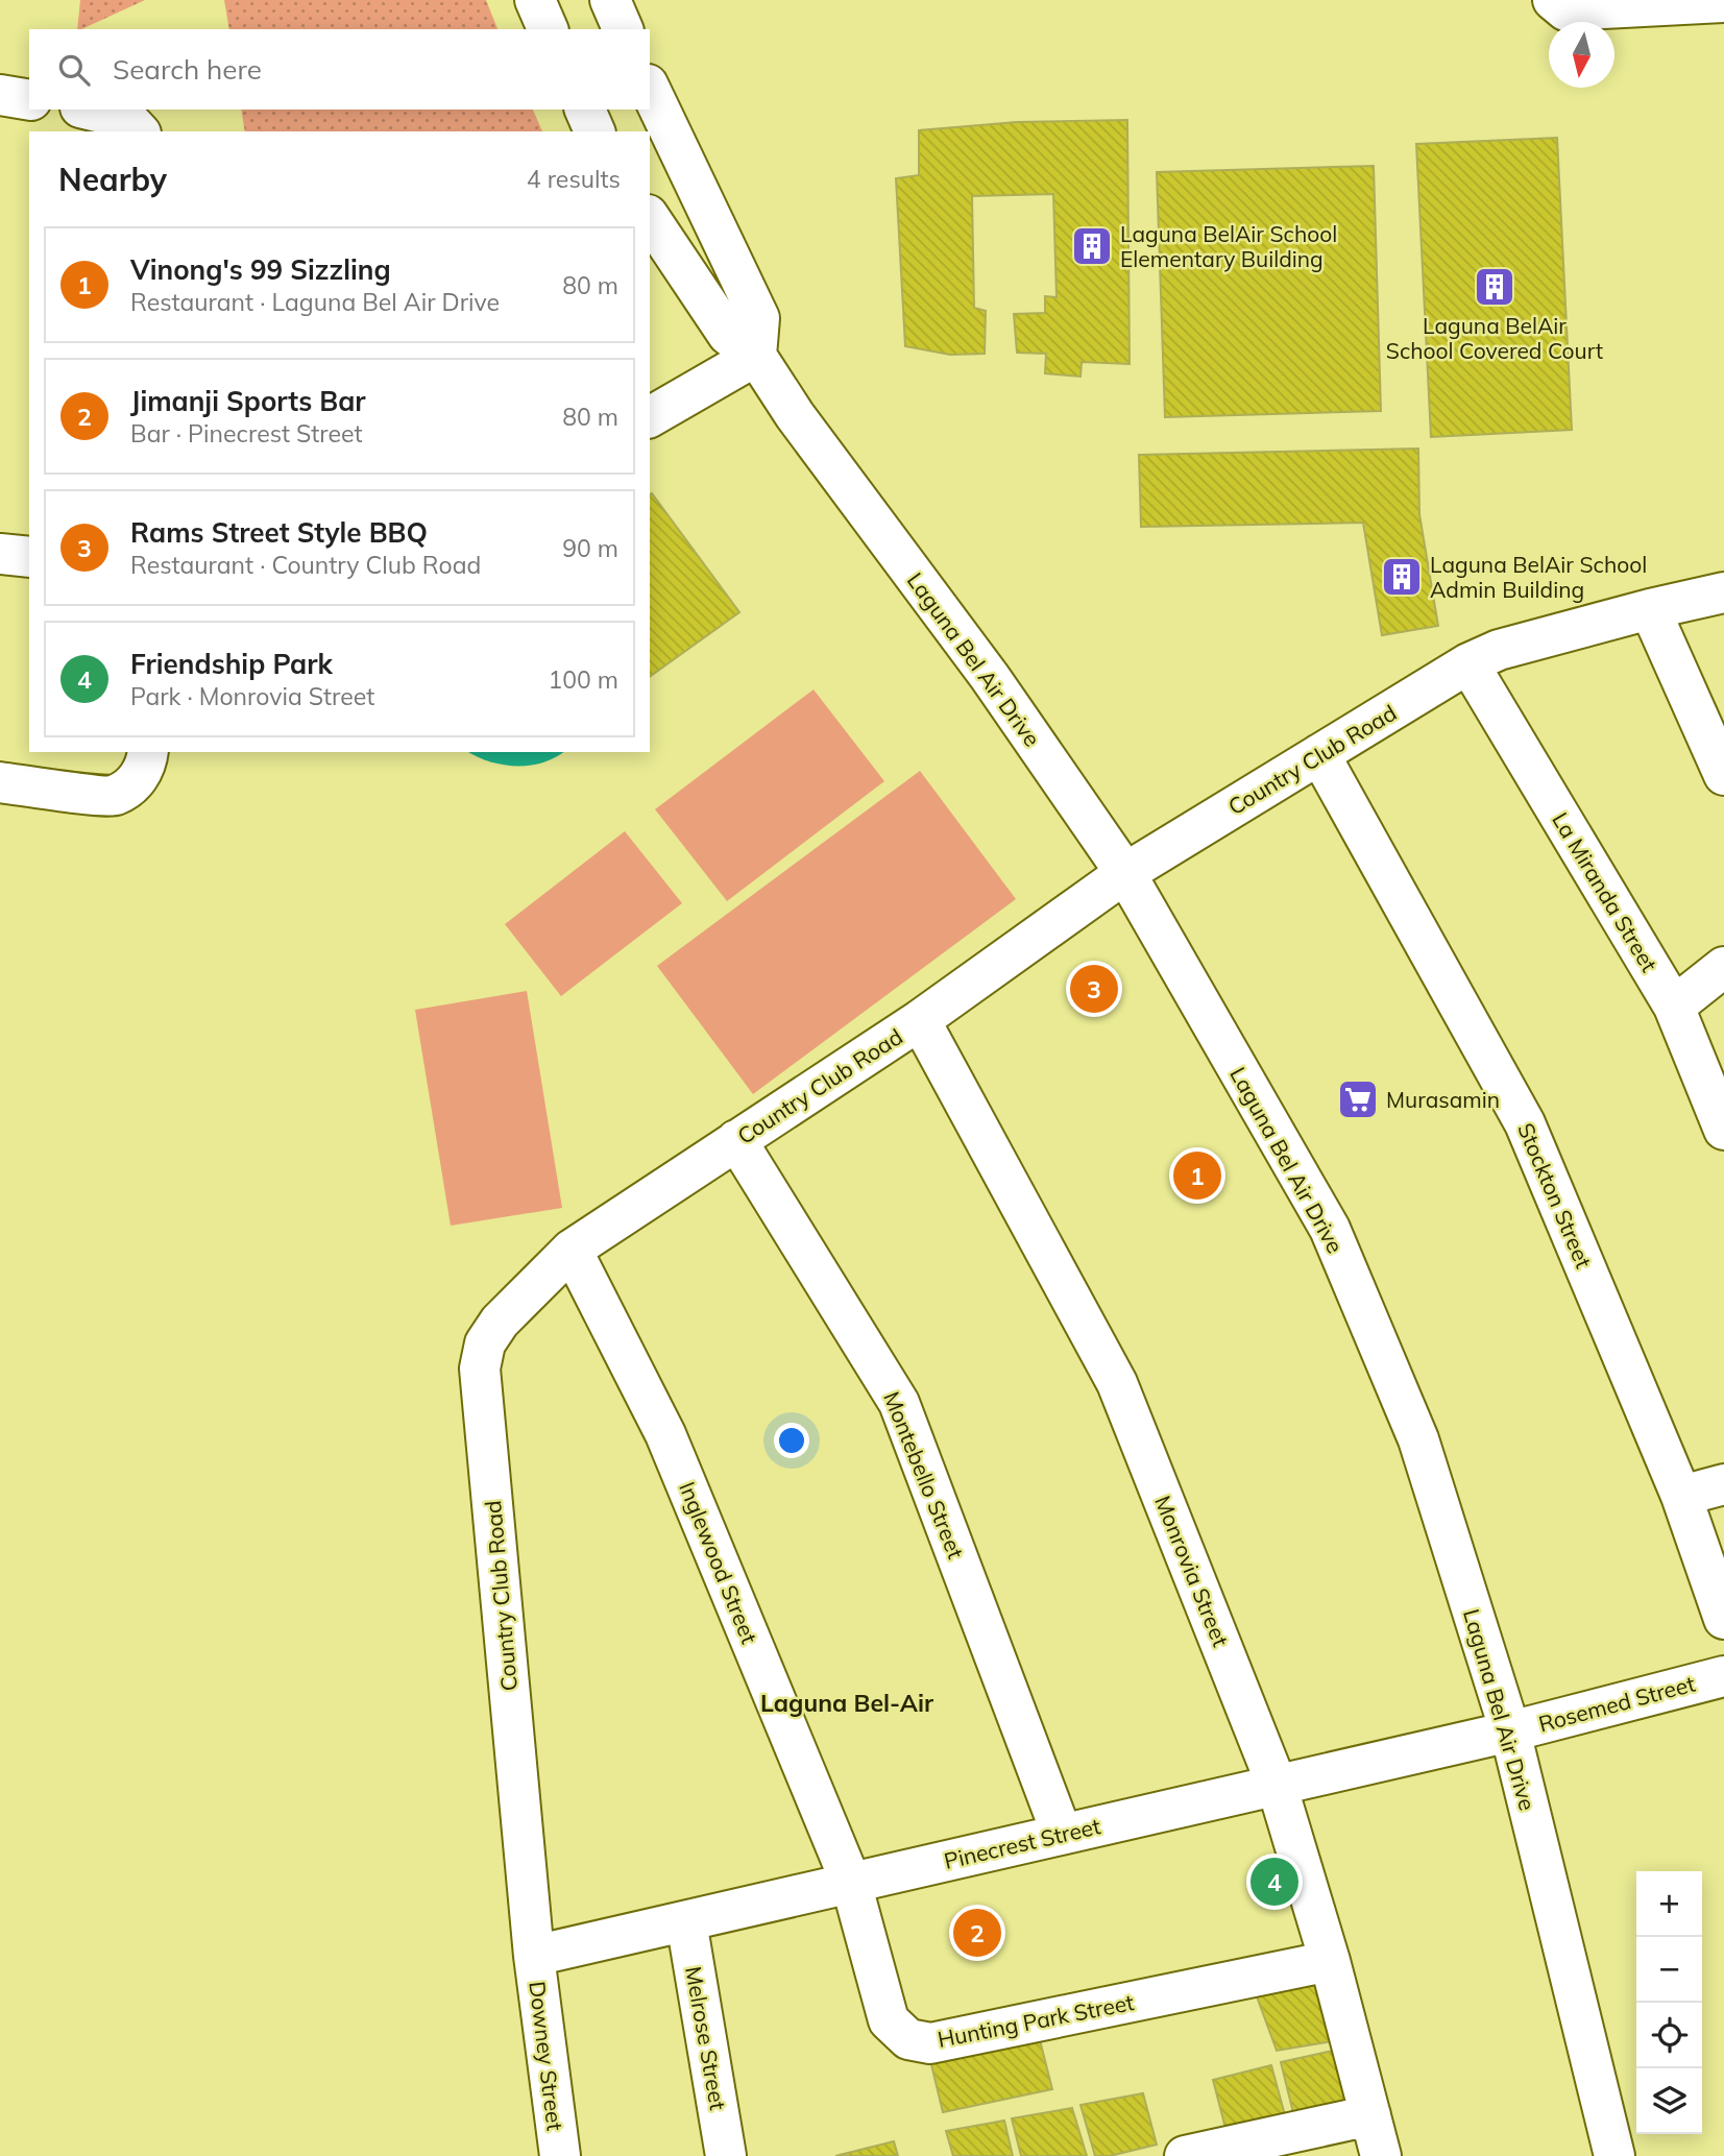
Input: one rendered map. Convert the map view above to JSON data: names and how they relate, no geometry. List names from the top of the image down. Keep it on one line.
{"streets":{"street":["Laguna Bel Air Drive","Country Club Road","La Miranda Street","Stockton Street","Montebello Street","Inglewood Street","Monrovia Street","Rosemed Street","Pinecrest Street","Hunting Park Street","Melrose Street","Downey Street"]},"crossings":[["Laguna Bel Air Drive","Country Club Road"],["Laguna Bel Air Drive","Rosemed Street"],["Laguna Bel Air Drive","Pinecrest Street"],["Country Club Road","La Miranda Street"],["Country Club Road","Stockton Street"],["Country Club Road","Montebello Street"],["Country Club Road","Inglewood Street"],["Country Club Road","Monrovia Street"],["Country Club Road","Pinecrest Street"],["Country Club Road","Downey Street"],["Montebello Street","Pinecrest Street"],["Inglewood Street","Pinecrest Street"],["Inglewood Street","Hunting Park Street"],["Monrovia Street","Pinecrest Street"],["Monrovia Street","Hunting Park Street"],["Rosemed Street","Pinecrest Street"],["Pinecrest Street","Hunting Park Street"],["Pinecrest Street","Melrose Street"],["Pinecrest Street","Downey Street"]],"districts":["Laguna Bel-Air"],"places":{"building":["Laguna BelAir School Elementary Building","Laguna BelAir School Covered Court","Laguna BelAir School Admin Building"],"supermarket":["Murasamin"]},"north":"bottom","page":{"search":"Search here","heading":["Nearby","4 results"],"list":[{"mark":"1","name":"Vinong's 99 Sizzling","note":"Restaurant · Laguna Bel Air Drive","value":"80 m"},{"mark":"2","name":"Jimanji Sports Bar","note":"Bar · Pinecrest Street","value":"80 m"},{"mark":"3","name":"Rams Street Style BBQ","note":"Restaurant · Country Club Road","value":"90 m"},{"mark":"4","name":"Friendship Park","note":"Park · Monrovia Street","value":"100 m"}],"pins":["3","1","4","2"],"map_buttons":["+","−"]}}
